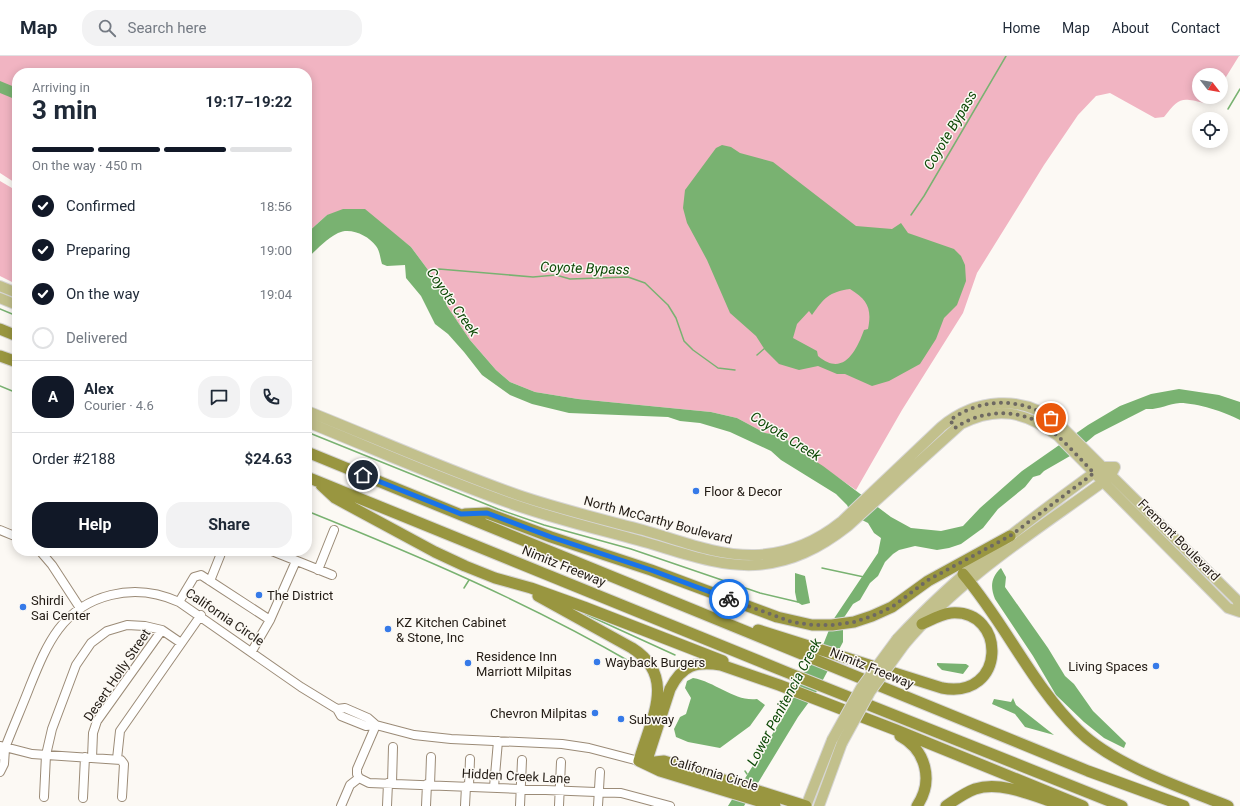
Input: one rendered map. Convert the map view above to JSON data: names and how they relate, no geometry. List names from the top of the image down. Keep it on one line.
{"streets":{"highway":["Nimitz Freeway","California Circle"],"main road":["North McCarthy Boulevard","Fremont Boulevard"],"street":["Desert Holly Street","Hidden Creek Lane"]},"crossings":[["North McCarthy Boulevard","Fremont Boulevard"]],"water":["Coyote Bypass","Coyote Creek","Lower Penitencia Creek"],"places":["Floor & Decor","The District","Shirdi Sai Center","KZ Kitchen Cabinet & Stone, Inc","Wayback Burgers","Residence Inn Marriott Milpitas","Living Spaces","Chevron Milpitas","Subway"],"north":"bottom right","page":{"header":"Map","search":"Search here","nav":["Home","Map","About","Contact"],"heading":["3 min","Arriving in","19:17–19:22"],"panel":["Alex","Courier · 4.6","Order #2188","$24.63"],"bar":"On the way · 450 m","list":[["Confirmed","18:56"],["Preparing","19:00"],["On the way","19:04"],"Delivered"],"round":"A","buttons":["Help","Share"]}}
